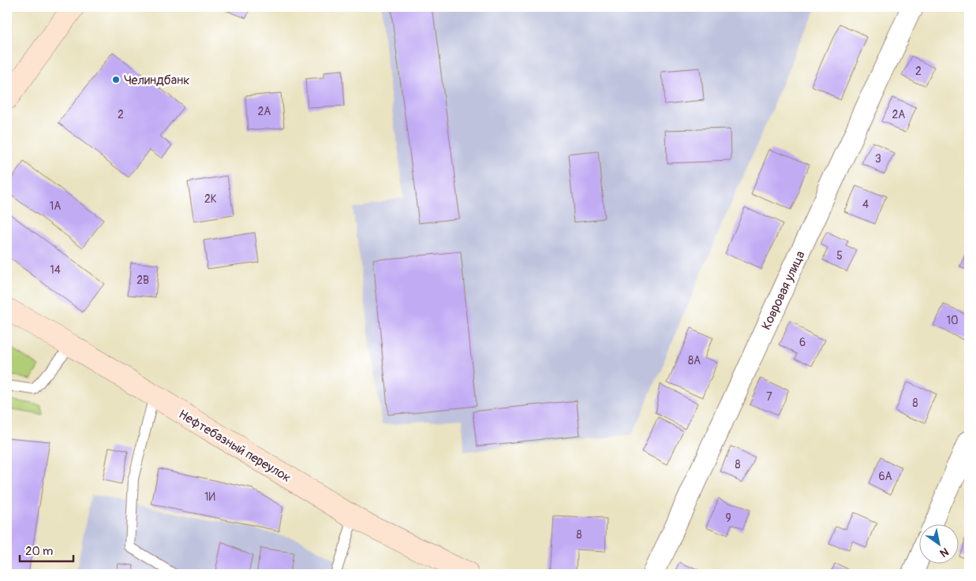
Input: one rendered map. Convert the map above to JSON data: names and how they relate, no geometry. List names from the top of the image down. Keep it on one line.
{"streets":{"main road":["Нефтебазный переулок"],"street":["Ковровая улица"]},"places":["Челиндбанк"],"house_numbers":["2","2А","2","2А","3","2К","4","1А","5","14","2В","10","6","8А","7","8","8","6А","1И","9","8"],"scale_bar":"20 m","north":"bottom right"}
